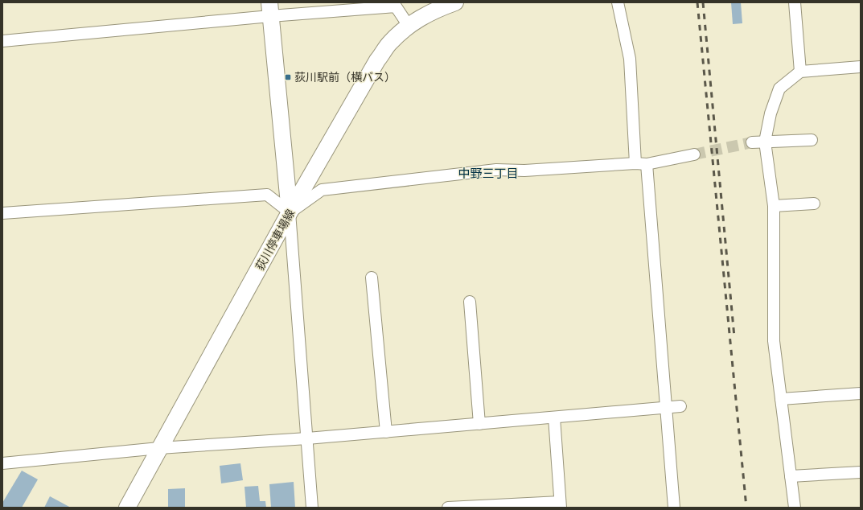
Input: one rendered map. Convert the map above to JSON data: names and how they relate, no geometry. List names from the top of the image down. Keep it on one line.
{"streets":{"main road":["荻川停車場線"]},"districts":["中野三丁目"],"places":{"transit":["荻川駅前（横バス）"]}}
